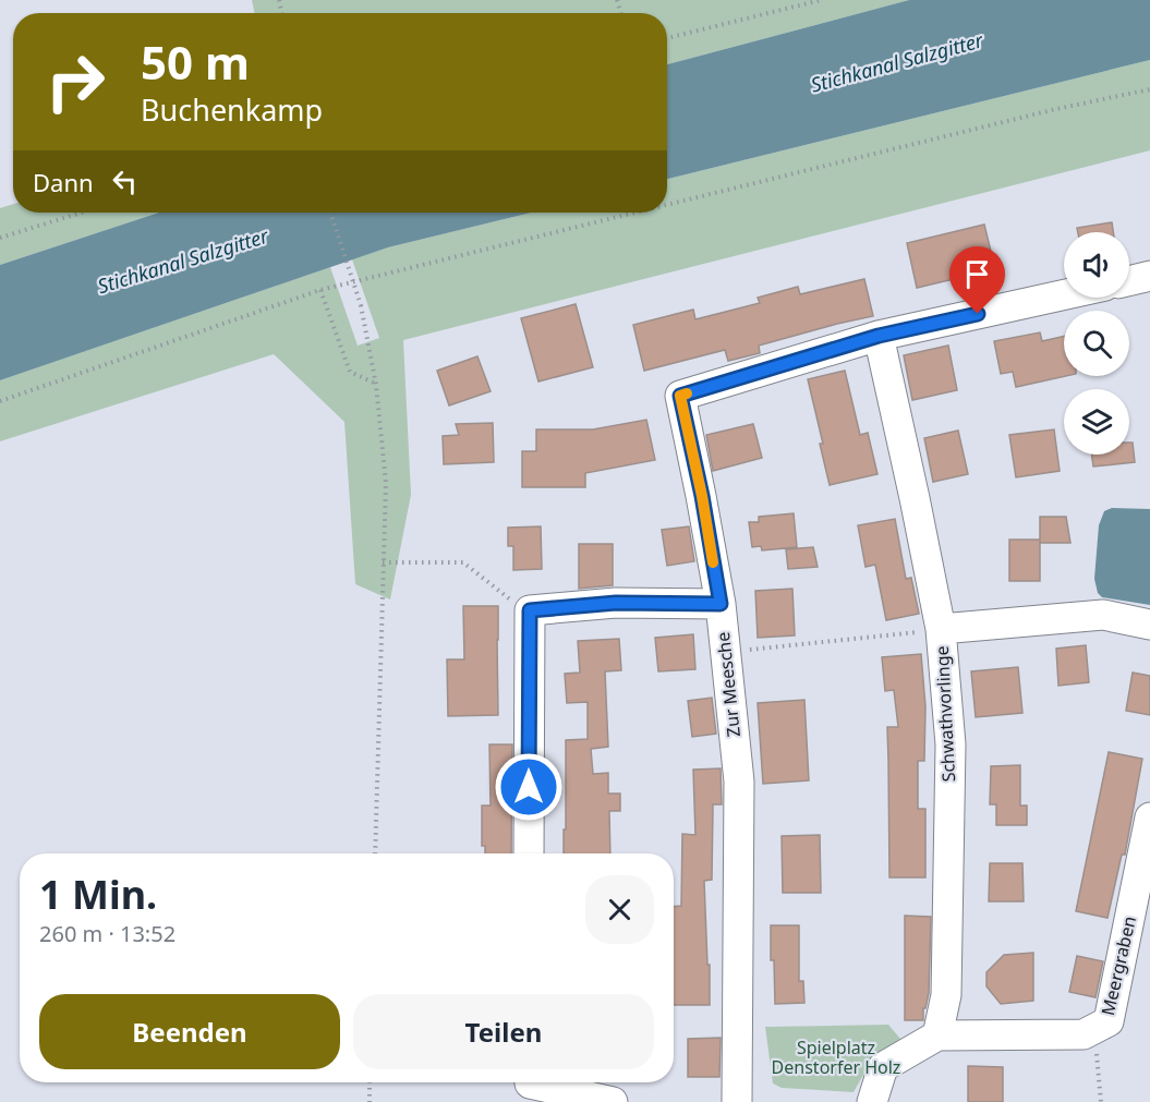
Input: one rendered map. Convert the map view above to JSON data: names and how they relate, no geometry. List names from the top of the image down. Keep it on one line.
{"streets":{"street":["Zur Meesche","Schwathvorlinge","Meergraben"]},"crossings":[["Zur Meesche","Schwathvorlinge"],["Schwathvorlinge","Meergraben"]],"water":["Stichkanal Salzgitter"],"parks":["Spielplatz Denstorfer Holz"],"page":{"turn":["50 m","Buchenkamp"],"then":"Dann","heading":["1 Min.","260 m · 13:52"],"buttons":["Beenden","Teilen"]}}
